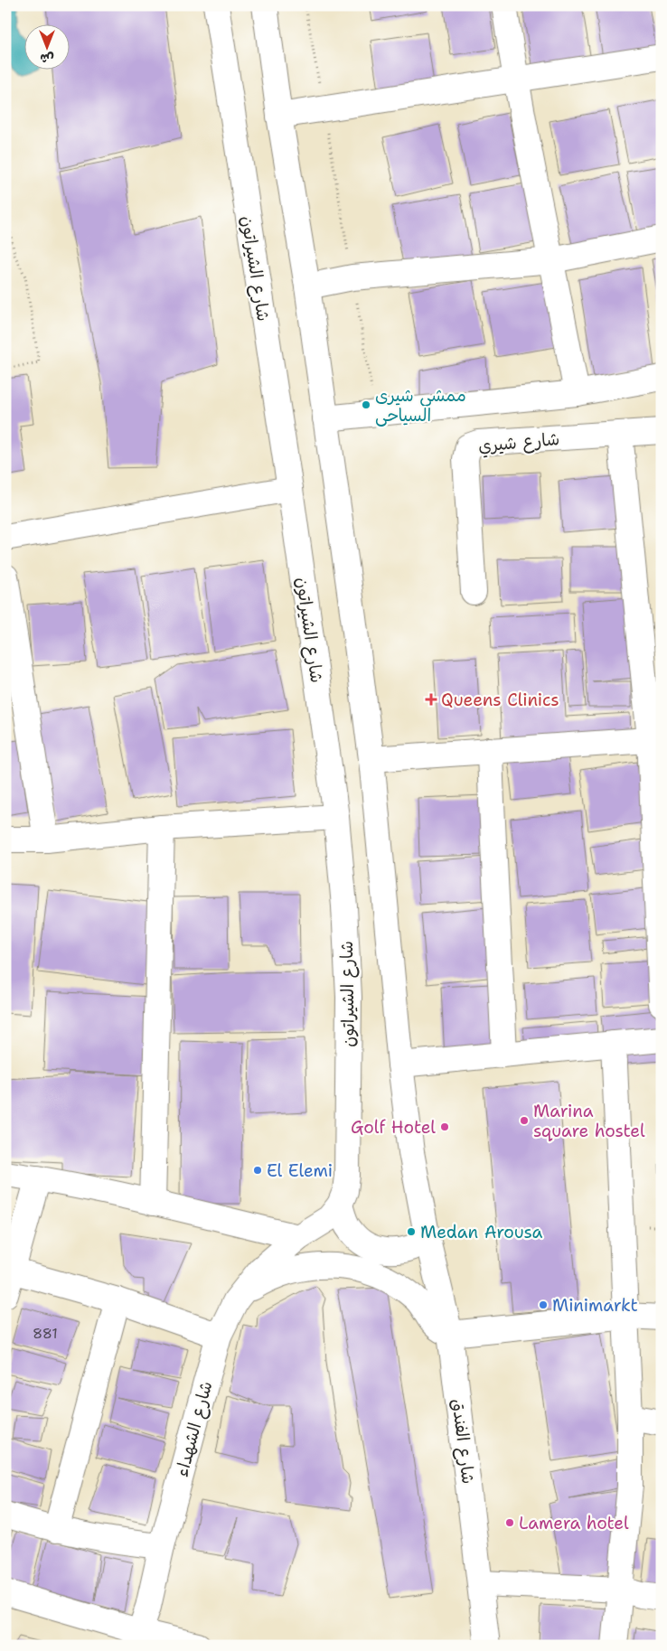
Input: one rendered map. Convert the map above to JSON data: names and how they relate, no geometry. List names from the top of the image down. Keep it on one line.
{"streets":{"street":["شارع الشيراتون","شارع شيري","شارع الشهداء","شارع الفندق"]},"crossings":[["شارع الشيراتون","شارع الشهداء"]],"places":{"other":["ممشى شيرى السياحى","Marina square hostel","Golf Hotel","El Elemi","Medan Arousa","Minimarkt","Lamera hotel"],"health":["Queens Clinics"]},"house_numbers":["881"],"north":"bottom"}
